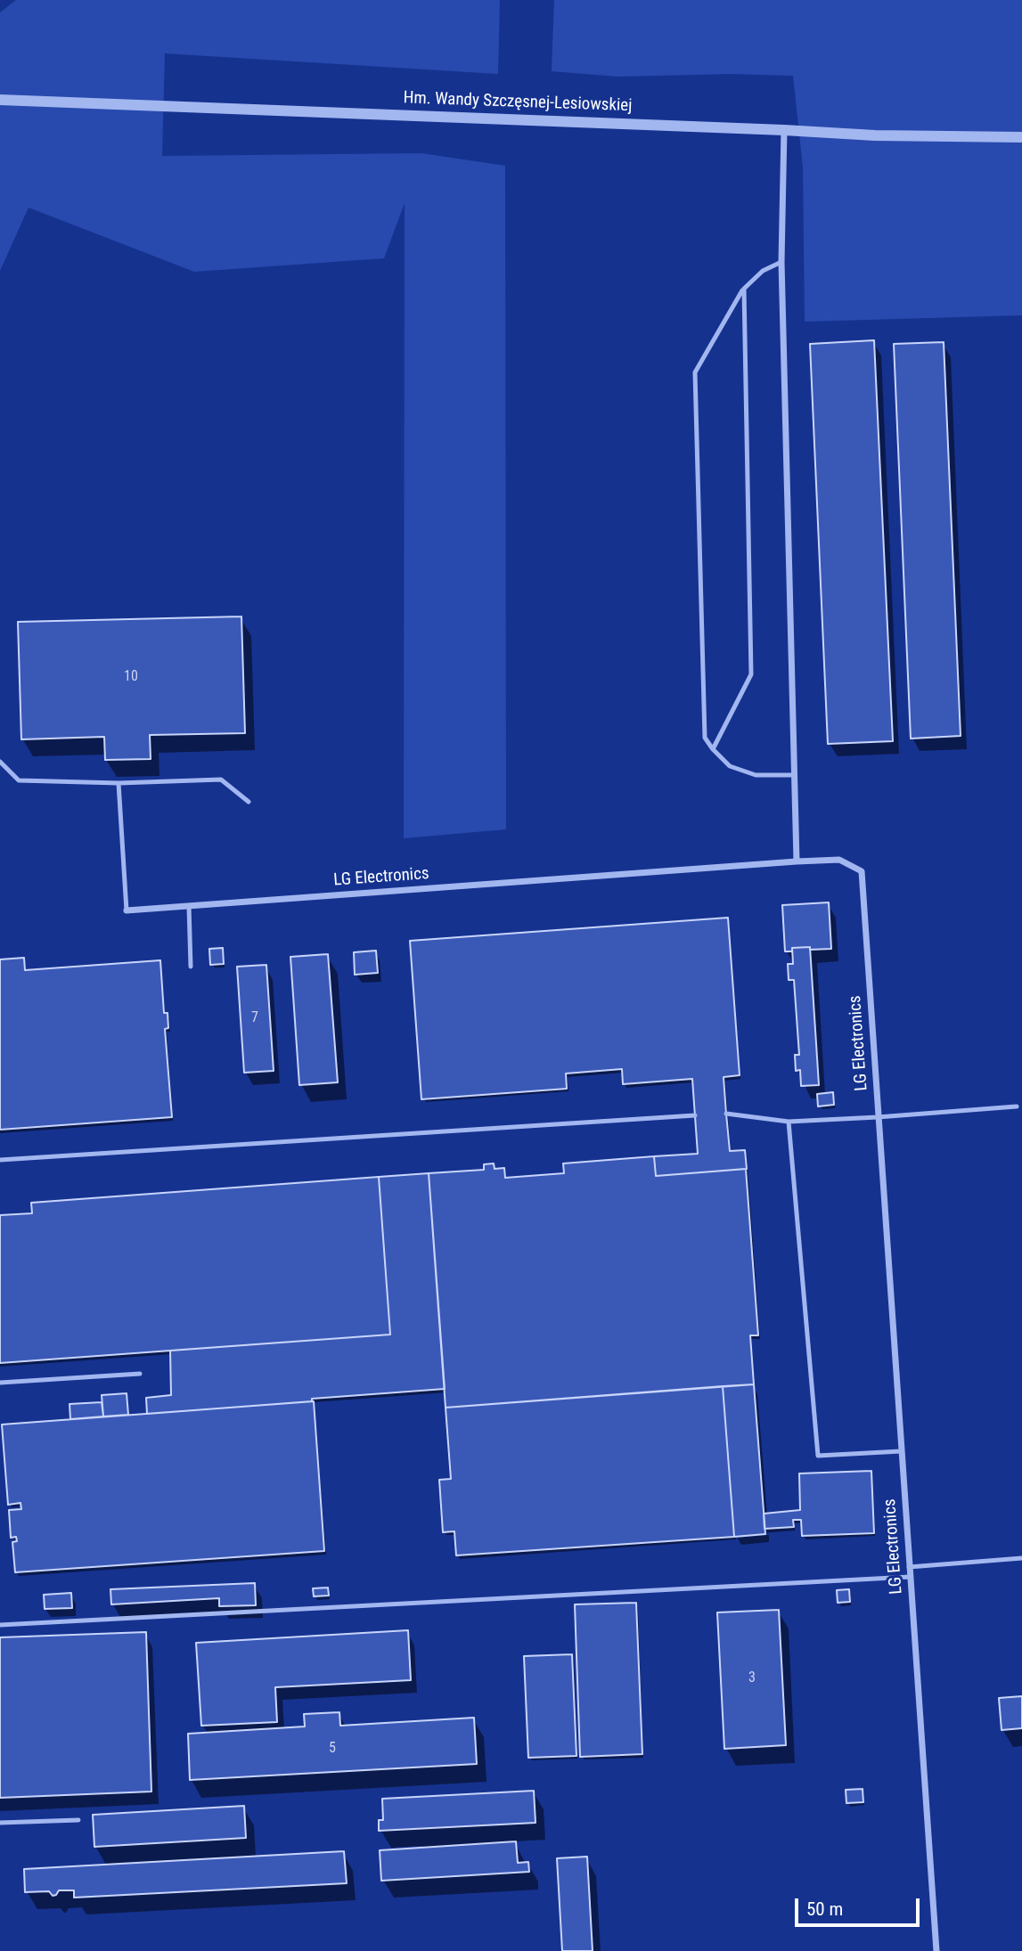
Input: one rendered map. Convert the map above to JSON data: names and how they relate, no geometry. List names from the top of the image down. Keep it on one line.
{"streets":{"street":["Hm. Wandy Szczęsnej-Lesiowskiej","LG Electronics"]},"house_numbers":["10","7","3","5"],"scale_bar":"50 m"}
